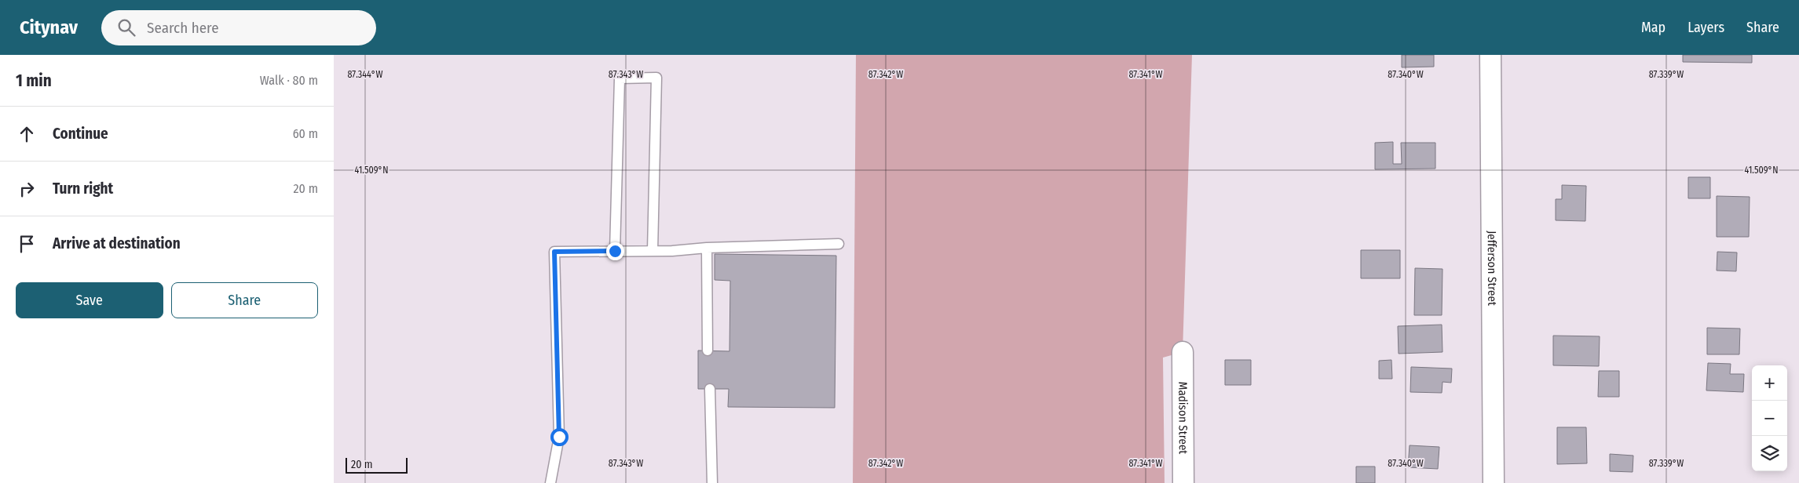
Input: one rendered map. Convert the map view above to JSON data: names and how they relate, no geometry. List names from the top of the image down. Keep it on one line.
{"streets":{"street":["Jefferson Street","Madison Street"]},"scale_bar":"20 m","page":{"header":"Citynav","search":"Search here","nav":["Map","Layers","Share"],"heading":["1 min","Walk · 80 m"],"list":[["Continue","60 m"],["Turn right","20 m"],"Arrive at destination"],"buttons":["Save","Share"],"map_buttons":["+","−"],"scale":"20 m"},"coordinates":["87.344°W","87.343°W","87.342°W","87.341°W","87.340°W","87.339°W","41.509°N"]}
